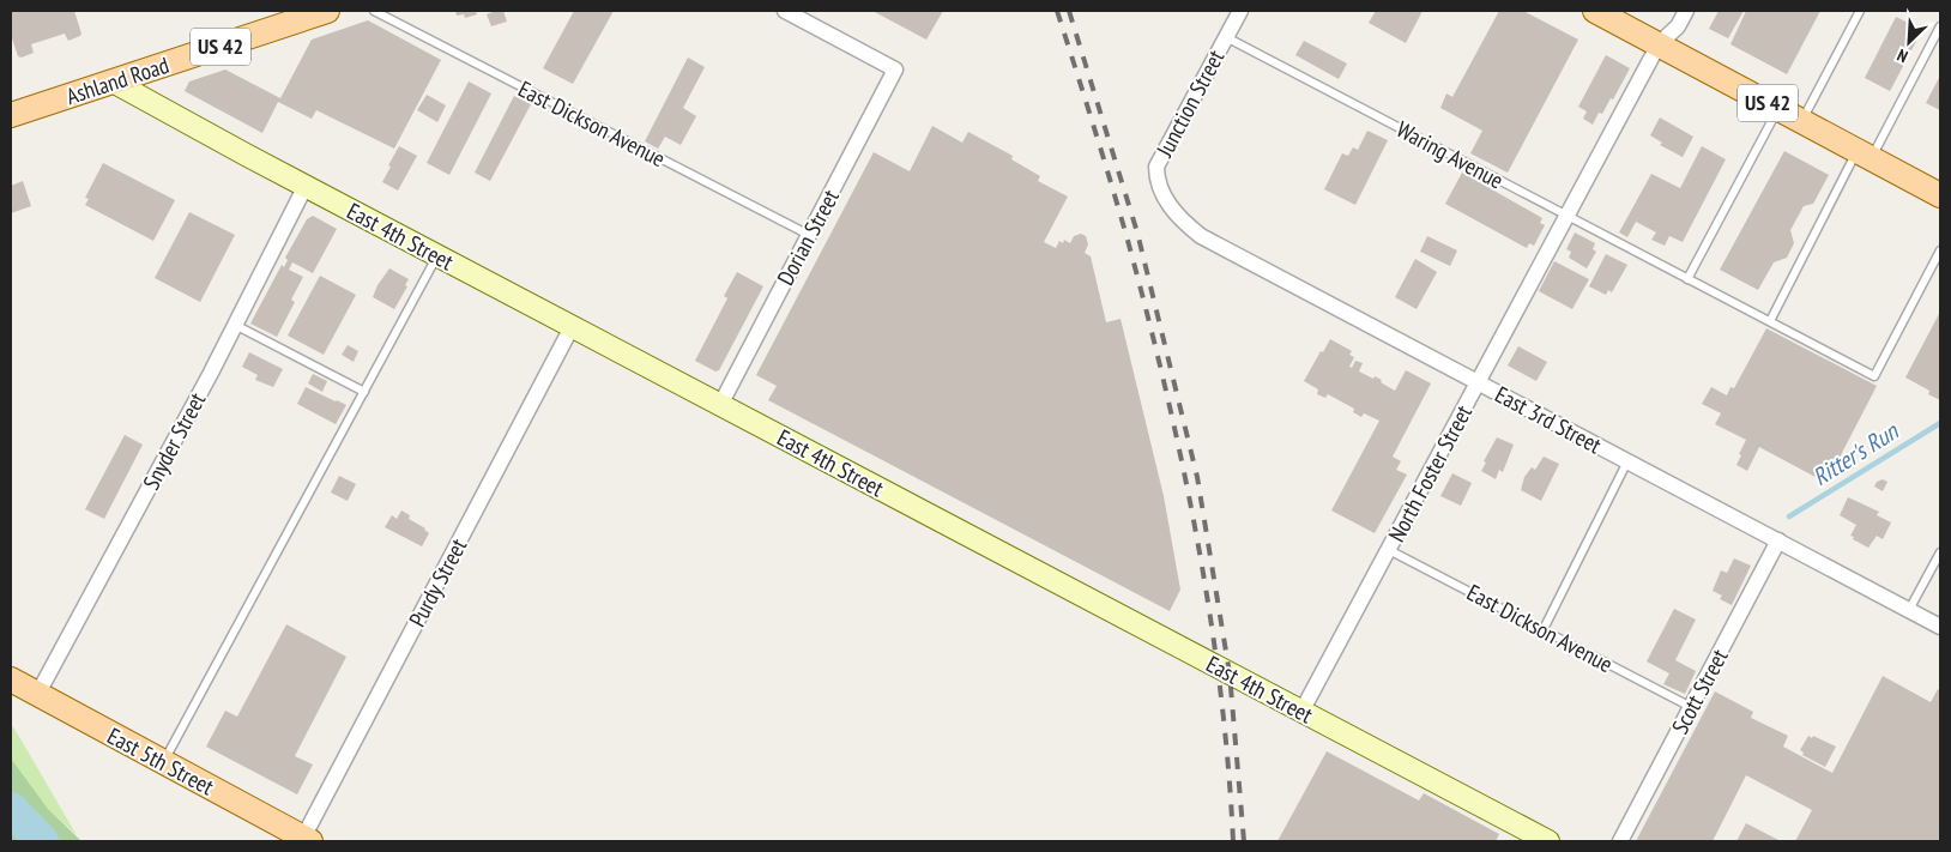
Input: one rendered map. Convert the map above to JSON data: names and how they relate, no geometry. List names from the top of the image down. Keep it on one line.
{"streets":{"main road":["US 42","Ashland Road","East 4th Street","East 5th Street"],"street":["Junction Street","Dorian Street","East 3rd Street","Snyder Street","North Foster Street","Purdy Street","Scott Street"],"lane":["East Dickson Avenue","Waring Avenue"]},"crossings":[["US 42","North Foster Street"],["Ashland Road","East 4th Street"],["Junction Street","Waring Avenue"],["Junction Street","East 3rd Street"],["East Dickson Avenue","Dorian Street"],["East Dickson Avenue","North Foster Street"],["East Dickson Avenue","Scott Street"],["Waring Avenue","North Foster Street"],["East 4th Street","Dorian Street"],["East 4th Street","Snyder Street"],["East 4th Street","North Foster Street"],["East 4th Street","Purdy Street"],["East 3rd Street","North Foster Street"],["East 3rd Street","Scott Street"],["Snyder Street","East 5th Street"],["Purdy Street","East 5th Street"]],"water":["Ritter's Run"],"north":"bottom left"}
